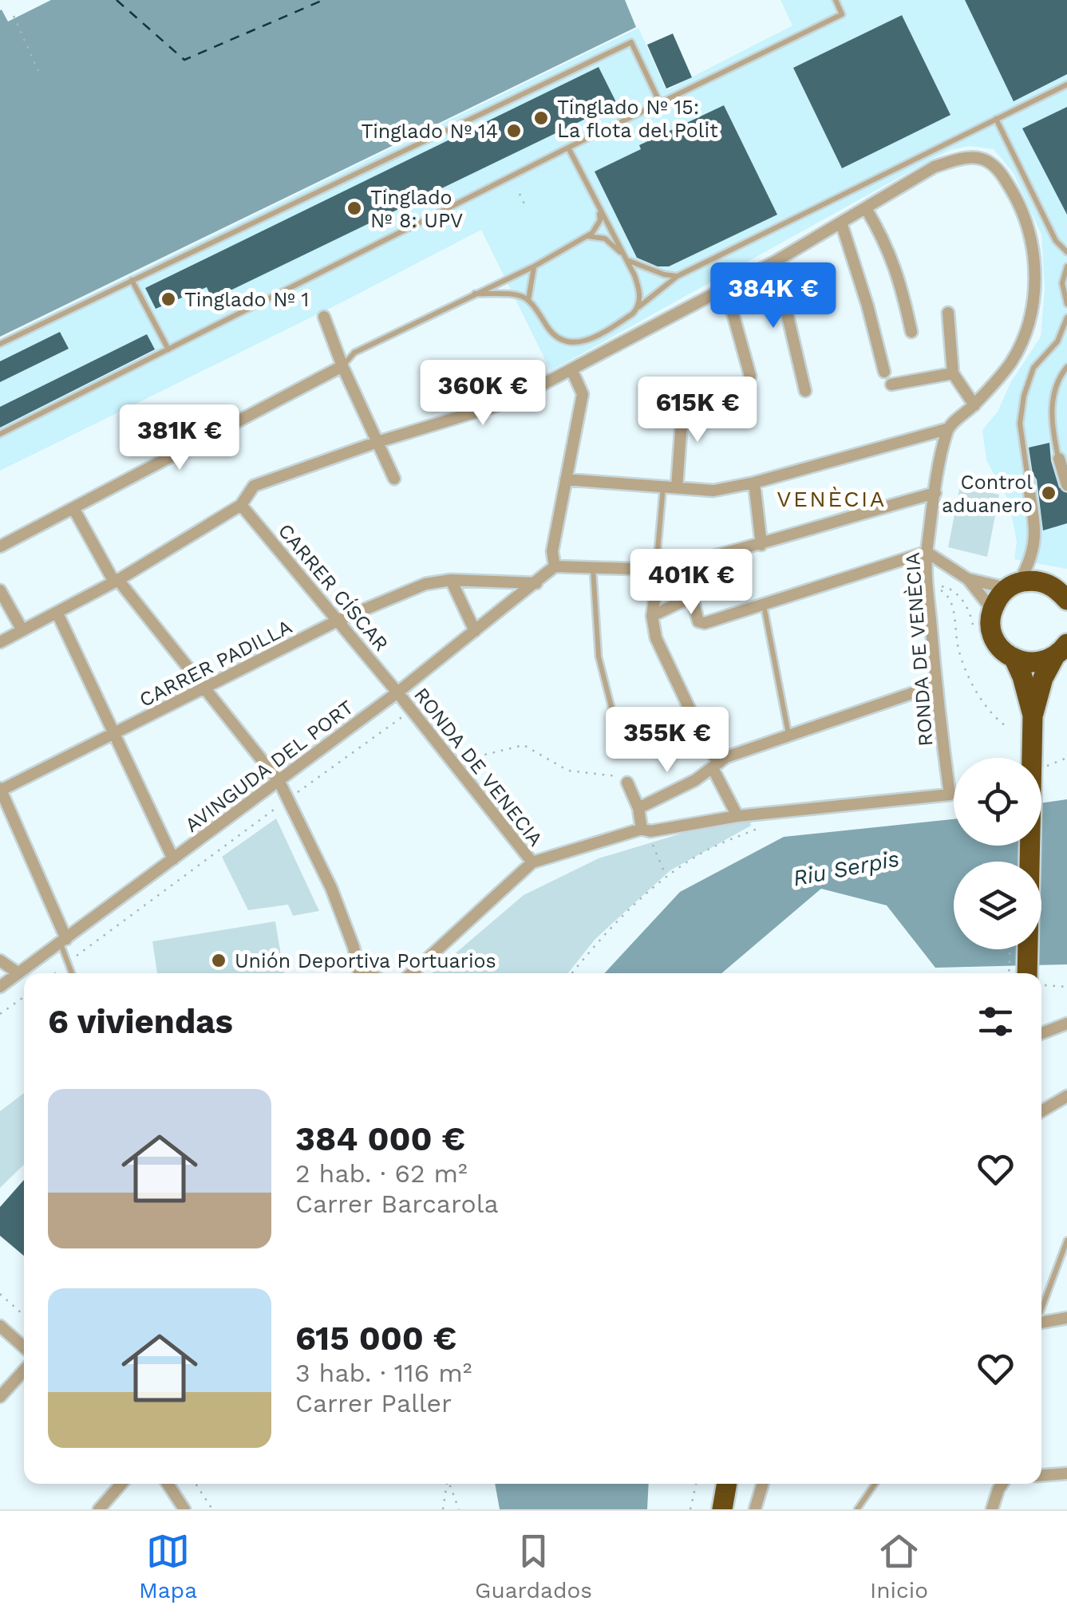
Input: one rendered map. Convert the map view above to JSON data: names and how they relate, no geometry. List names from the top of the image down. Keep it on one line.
{"streets":{"street":["CARRER CÍSCAR","RONDA DE VENÈCIA","CARRER PADILLA","AVINGUDA DEL PORT","RONDA DE VENECIA"]},"crossings":[["CARRER CÍSCAR","CARRER PADILLA"],["CARRER CÍSCAR","AVINGUDA DEL PORT"],["CARRER CÍSCAR","RONDA DE VENECIA"],["RONDA DE VENÈCIA","RONDA DE VENECIA"],["CARRER PADILLA","AVINGUDA DEL PORT"],["AVINGUDA DEL PORT","RONDA DE VENECIA"]],"districts":["VENÈCIA"],"water":["Riu Serpis"],"places":["Tinglado Nº 15: La flota del Polit","Tinglado Nº 14","Tinglado Nº 8: UPV","Tinglado Nº 1","Control aduanero","Unión Deportiva Portuarios"],"page":{"price":["384K €","360K €","615K €","381K €","401K €","355K €"],"heading":"6 viviendas","list":[{"name":"384 000 €","note":"2 hab. · 62 m² · Carrer Barcarola"},{"name":"615 000 €","note":"3 hab. · 116 m² · Carrer Paller"}],"tabs":["Mapa","Guardados","Inicio"]}}
